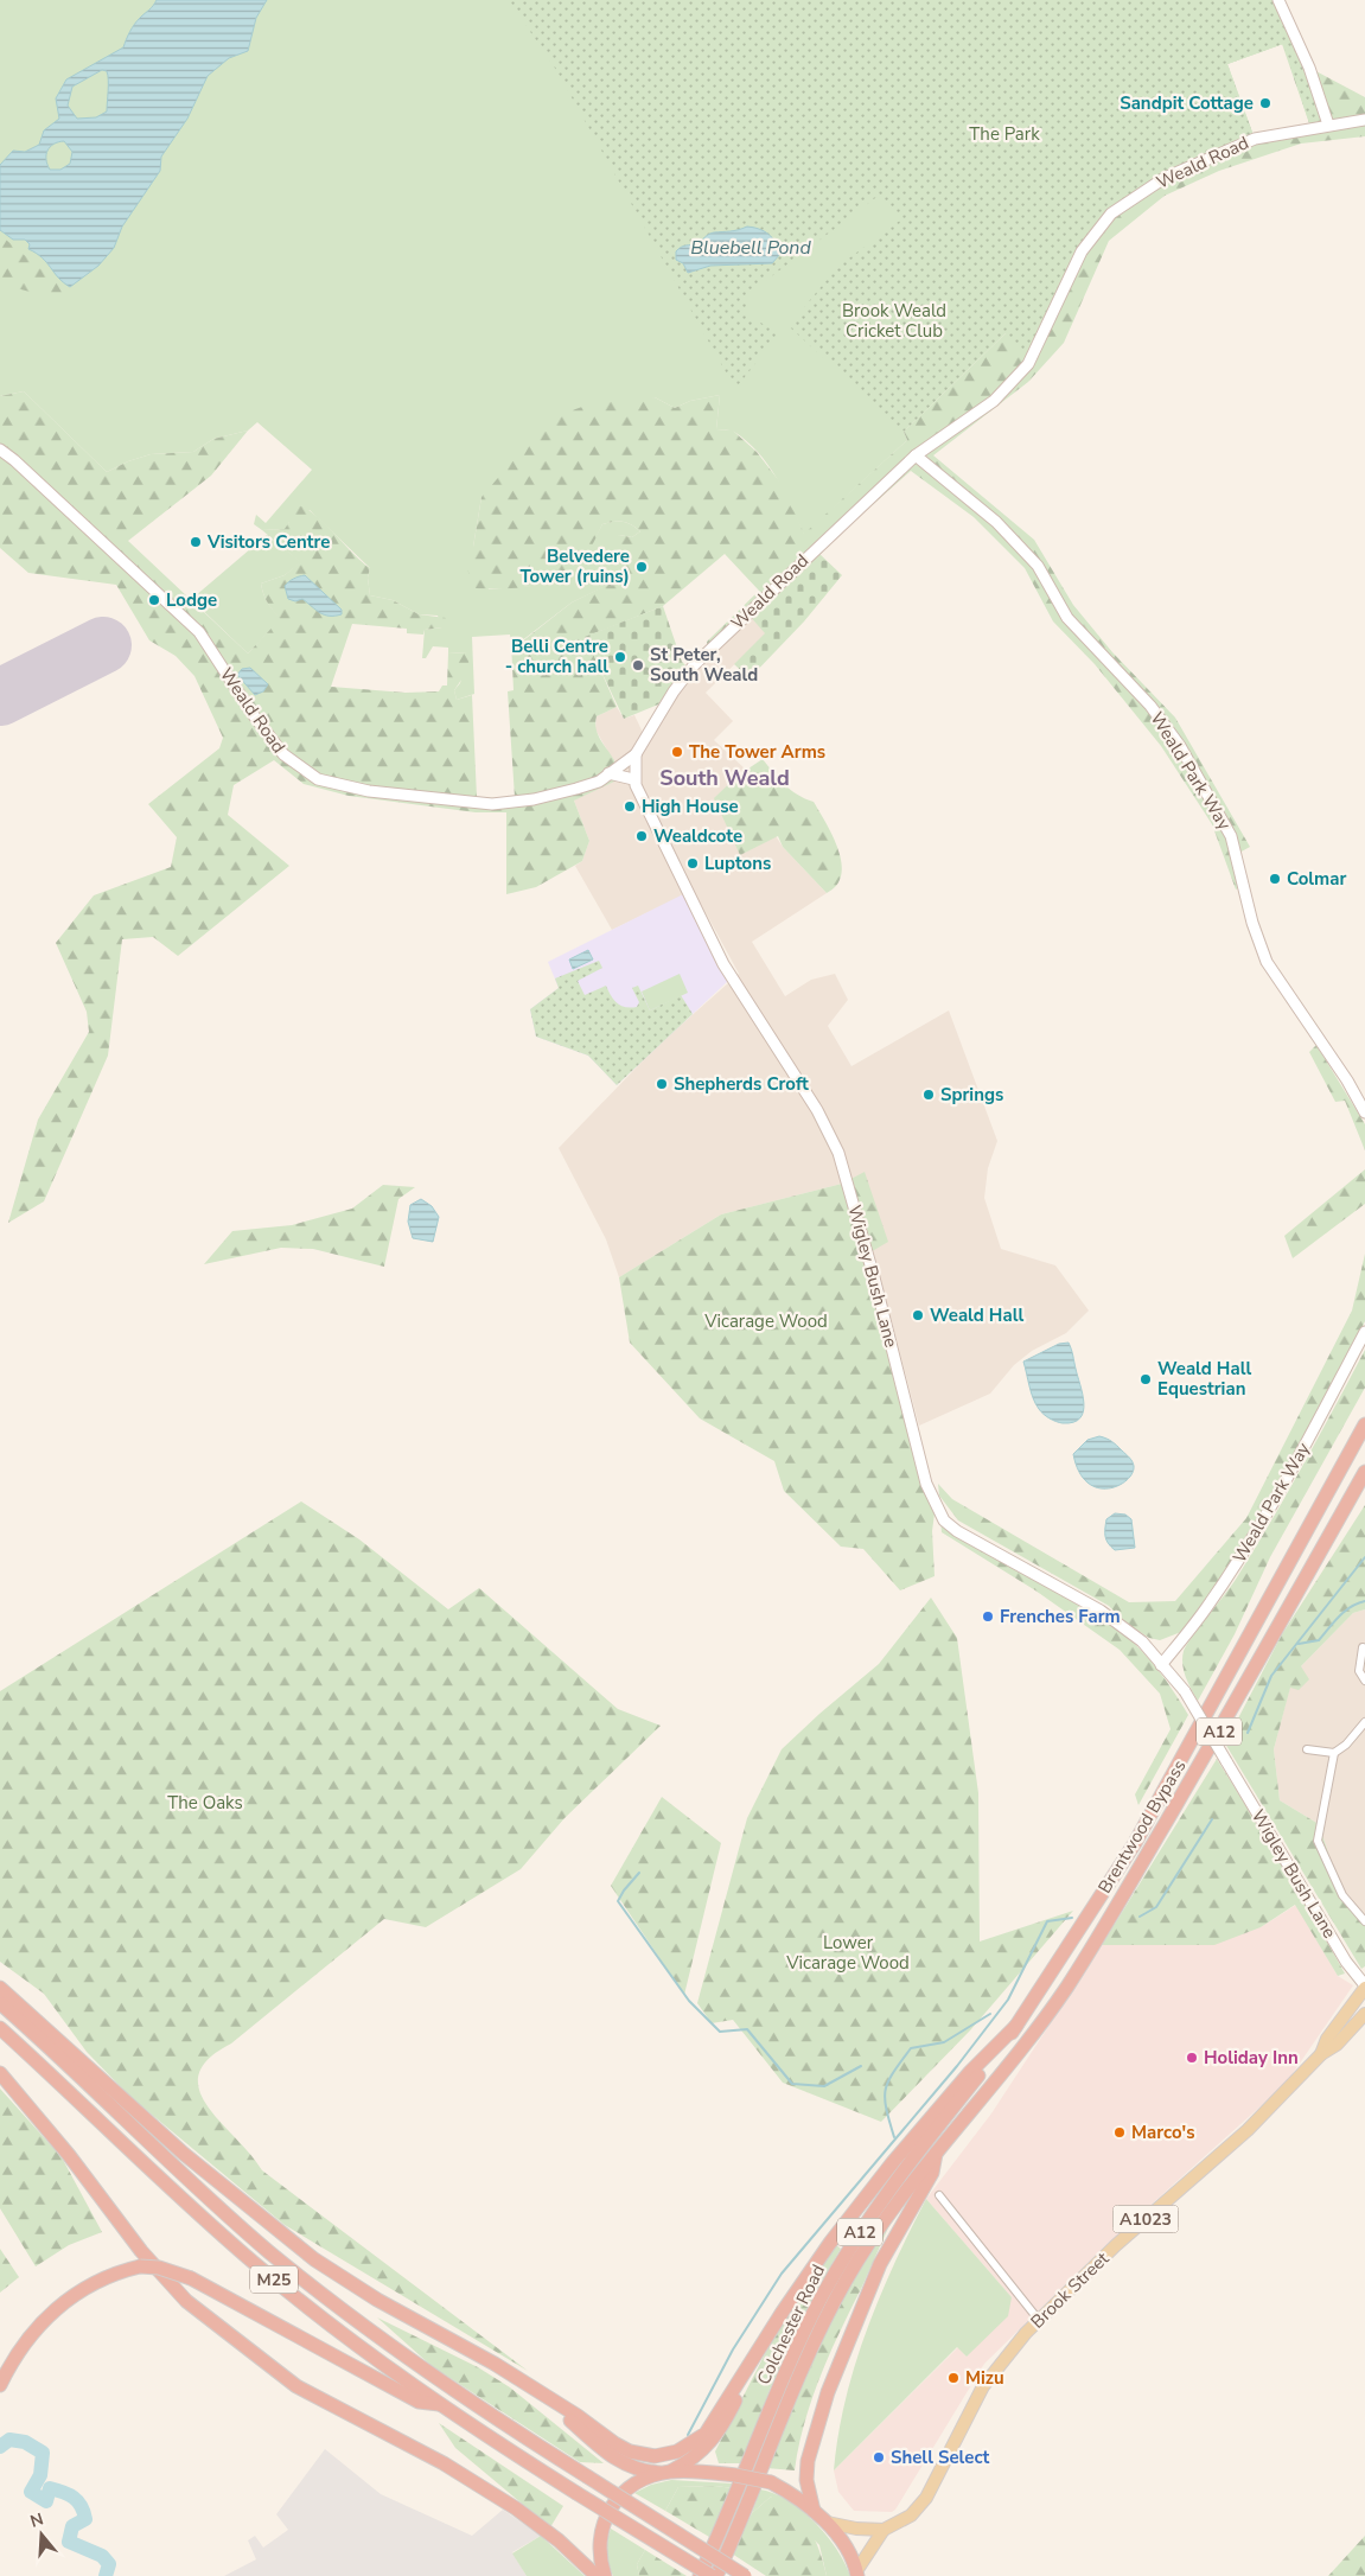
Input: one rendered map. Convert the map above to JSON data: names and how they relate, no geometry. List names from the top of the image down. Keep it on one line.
{"streets":{"highway":["A12","Brentwood Bypass","M25","Colchester Road"],"main road":["A1023","Brook Street"],"street":["Weald Road","Weald Park Way","Wigley Bush Lane"]},"crossings":[["Weald Road","Weald Park Way"],["Weald Park Way","Wigley Bush Lane"],["Wigley Bush Lane","Brook Street"],["A12","Brentwood Bypass"],["A12","M25"],["A12","Colchester Road"],["Brentwood Bypass","Colchester Road"]],"districts":["South Weald"],"water":["Bluebell Pond"],"parks":["The Park","Brook Weald Cricket Club","Vicarage Wood","The Oaks","Lower Vicarage Wood"],"places":["Sandpit Cottage","Visitors Centre","Belvedere Tower (ruins)","Lodge","Belli Centre - church hall","St Peter, South Weald","The Tower Arms","High House","Wealdcote","Luptons","Colmar","Shepherds Croft","Springs","Weald Hall","Weald Hall Equestrian","Frenches Farm","Holiday Inn","Marco's","Mizu","Shell Select"],"north":"top"}
